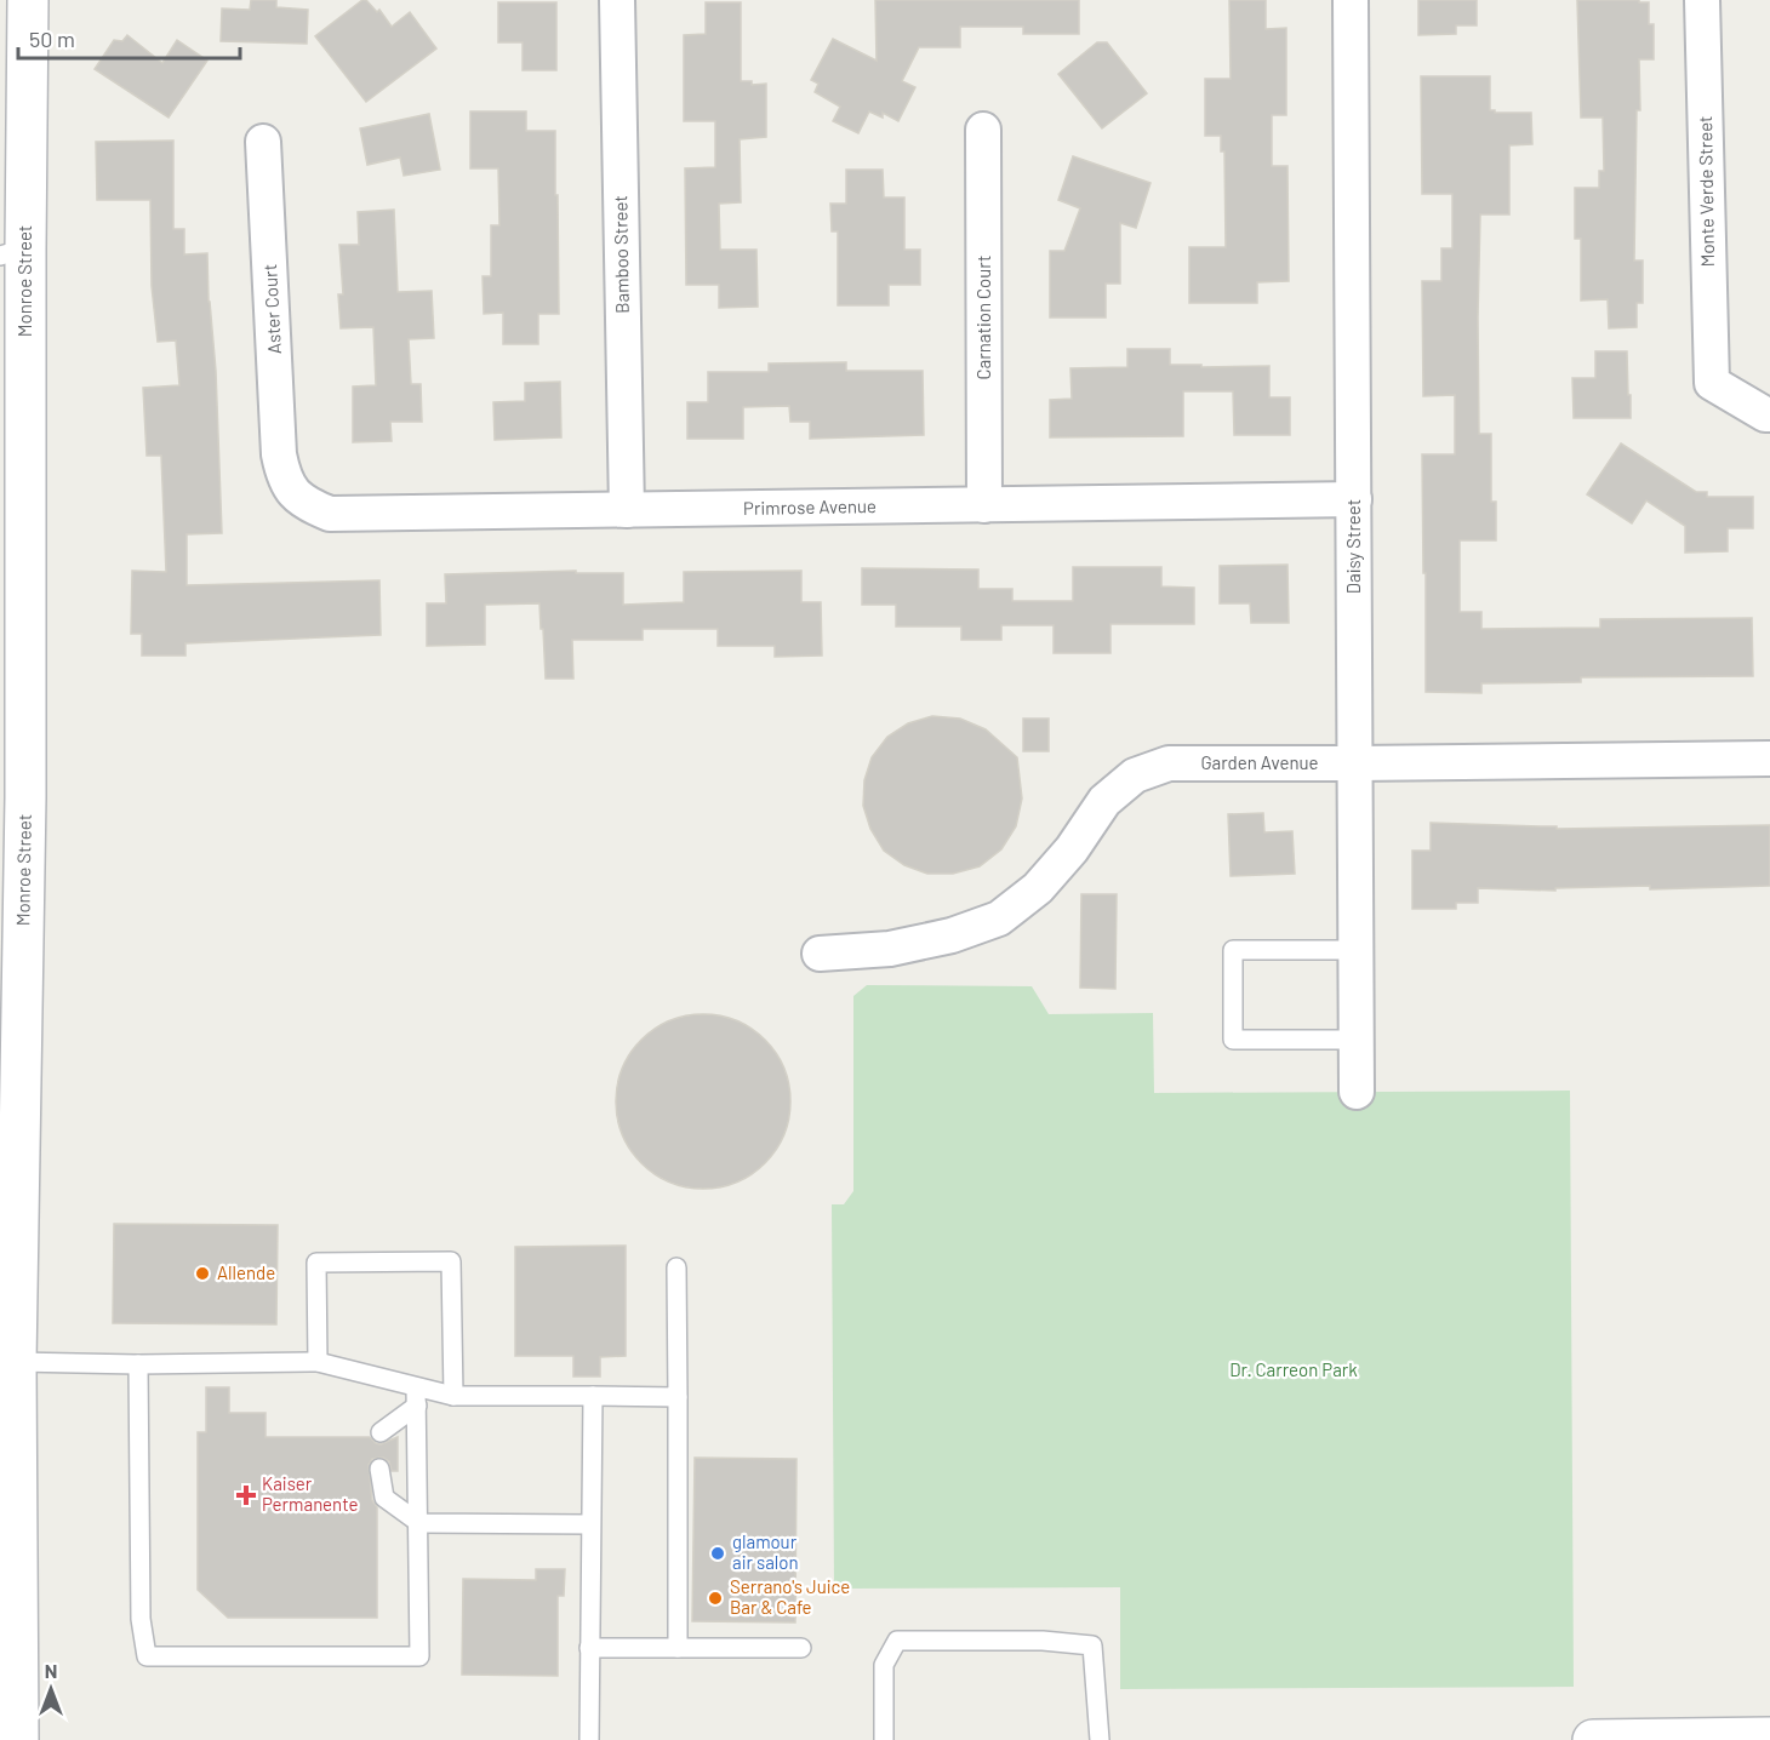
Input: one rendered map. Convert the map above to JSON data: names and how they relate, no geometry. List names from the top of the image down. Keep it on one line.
{"streets":{"main road":["Monroe Street"],"street":["Monte Verde Street","Bamboo Street","Aster Court","Carnation Court","Primrose Avenue","Daisy Street","Garden Avenue"]},"crossings":[["Bamboo Street","Primrose Avenue"],["Aster Court","Primrose Avenue"],["Carnation Court","Primrose Avenue"],["Primrose Avenue","Daisy Street"],["Daisy Street","Garden Avenue"]],"parks":["Dr. Carreon Park"],"places":{"other":["Allende","glamour air salon","Serrano's Juice Bar & Cafe"],"health":["Kaiser Permanente"]},"scale_bar":"50 m","north":"top"}
